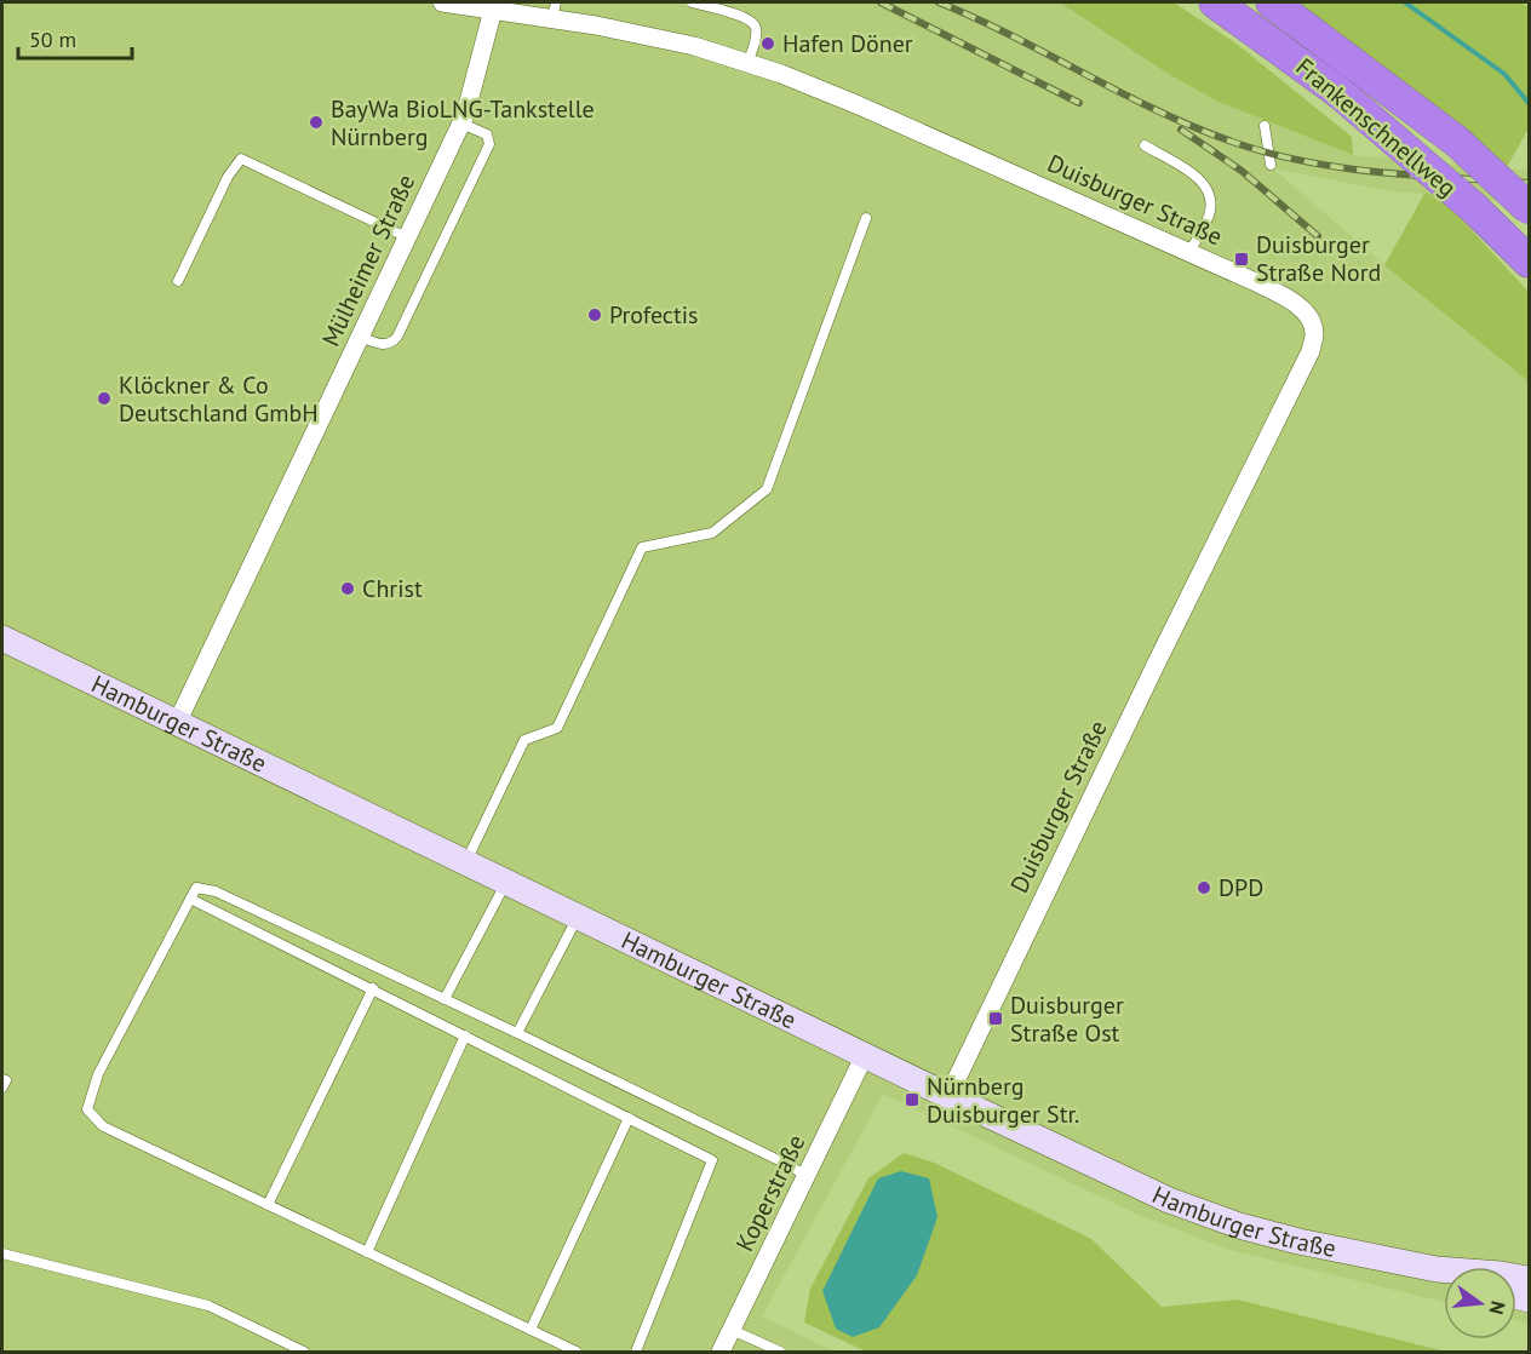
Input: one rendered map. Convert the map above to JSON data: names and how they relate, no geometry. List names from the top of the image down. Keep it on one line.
{"streets":{"highway":["Frankenschnellweg"],"street":["Duisburger Straße","Mülheimer Straße","Hamburger Straße","Koperstraße"]},"crossings":[["Duisburger Straße","Mülheimer Straße"],["Duisburger Straße","Hamburger Straße"],["Mülheimer Straße","Hamburger Straße"],["Hamburger Straße","Koperstraße"]],"places":{"other":["Hafen Döner","BayWa BioLNG-Tankstelle Nürnberg","Profectis","Klöckner & Co Deutschland GmbH","Christ","DPD"],"transit":["Duisburger Straße Nord","Duisburger Straße Ost","Nürnberg Duisburger Str."]},"scale_bar":"50 m","north":"right"}
